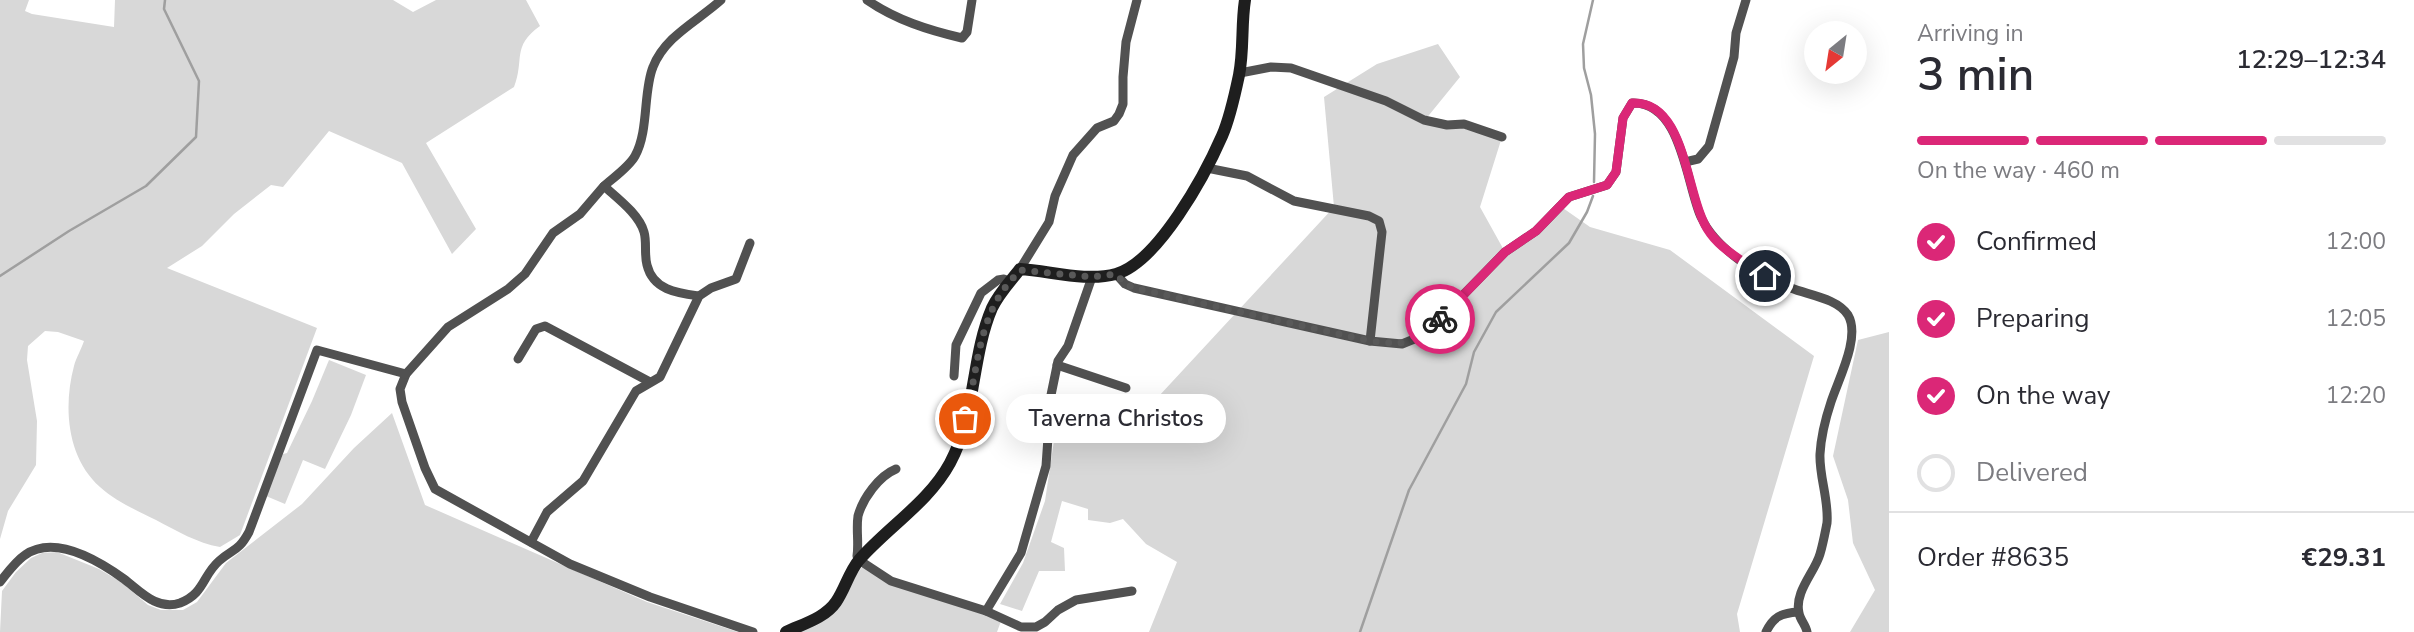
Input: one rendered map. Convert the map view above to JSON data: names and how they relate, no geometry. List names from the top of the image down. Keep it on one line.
{"places":["Taverna Christos"],"north":"bottom left","page":{"heading":["3 min","Arriving in","12:29–12:34"],"panel":["Order #8635","€29.31"],"bar":"On the way · 460 m","list":[["Confirmed","12:00"],["Preparing","12:05"],["On the way","12:20"],"Delivered"],"bubble":"Taverna Christos"}}
